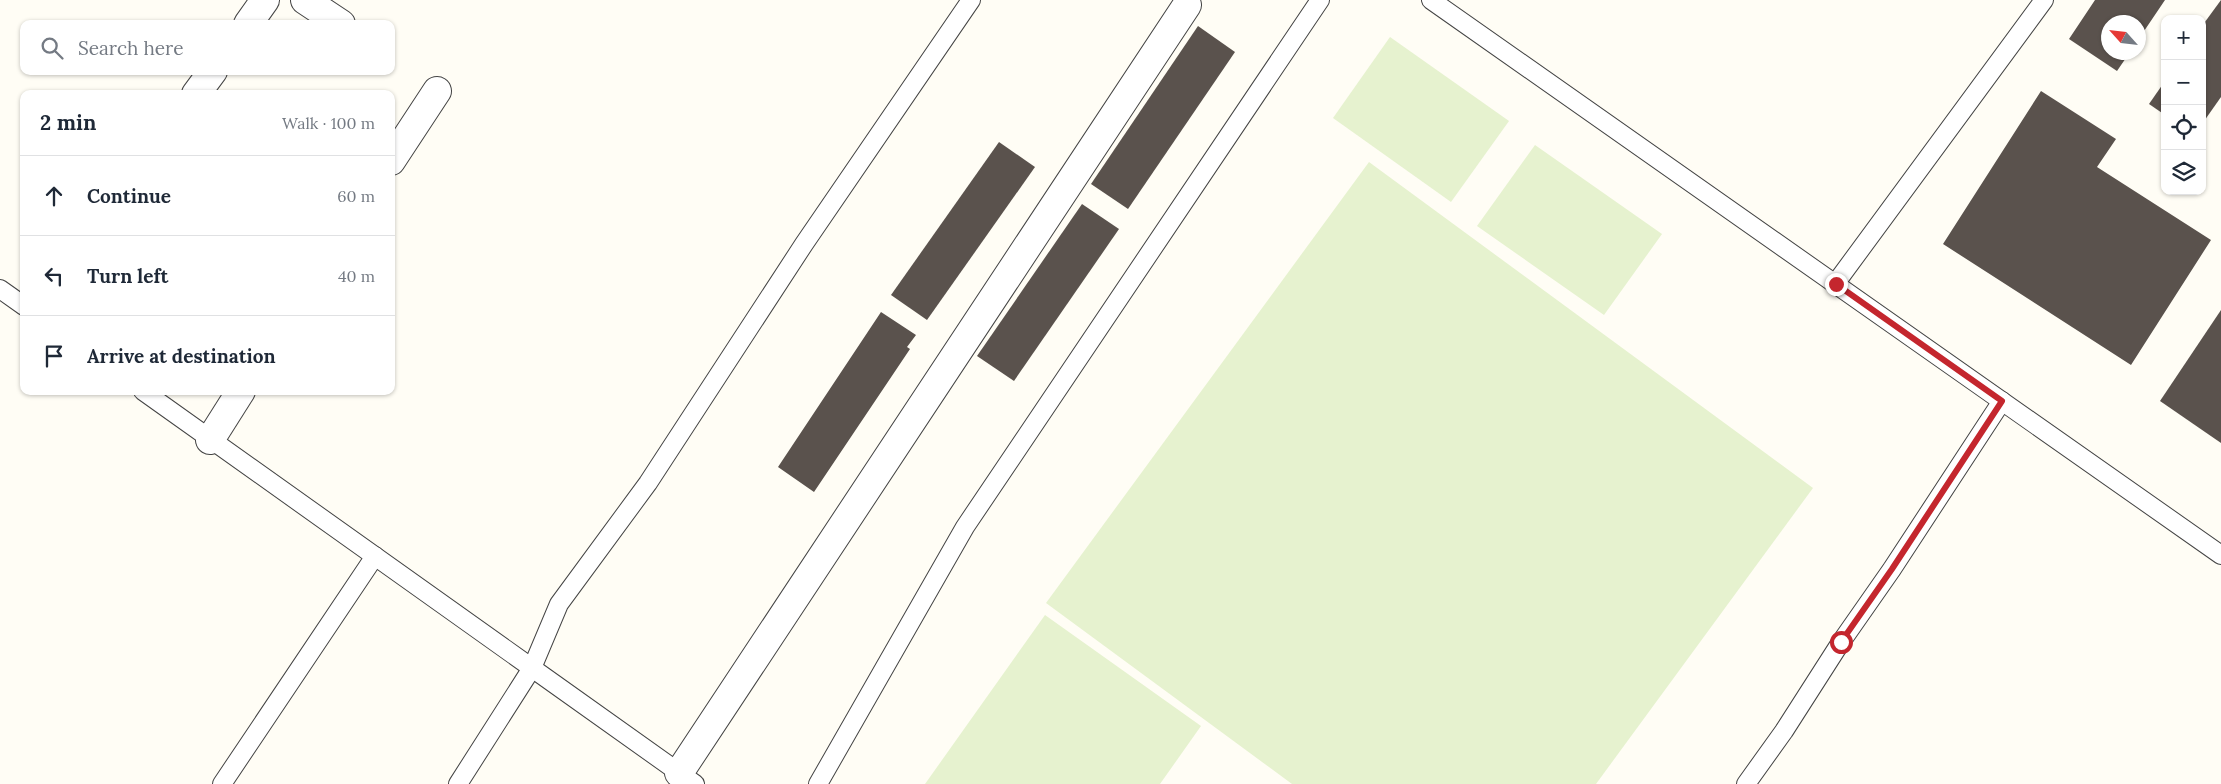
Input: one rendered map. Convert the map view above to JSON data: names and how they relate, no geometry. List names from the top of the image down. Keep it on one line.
{"north":"top left","page":{"map_buttons":["+","−"],"search":"Search here","heading":["2 min","Walk · 100 m"],"list":[["Continue","60 m"],["Turn left","40 m"],"Arrive at destination"]}}
